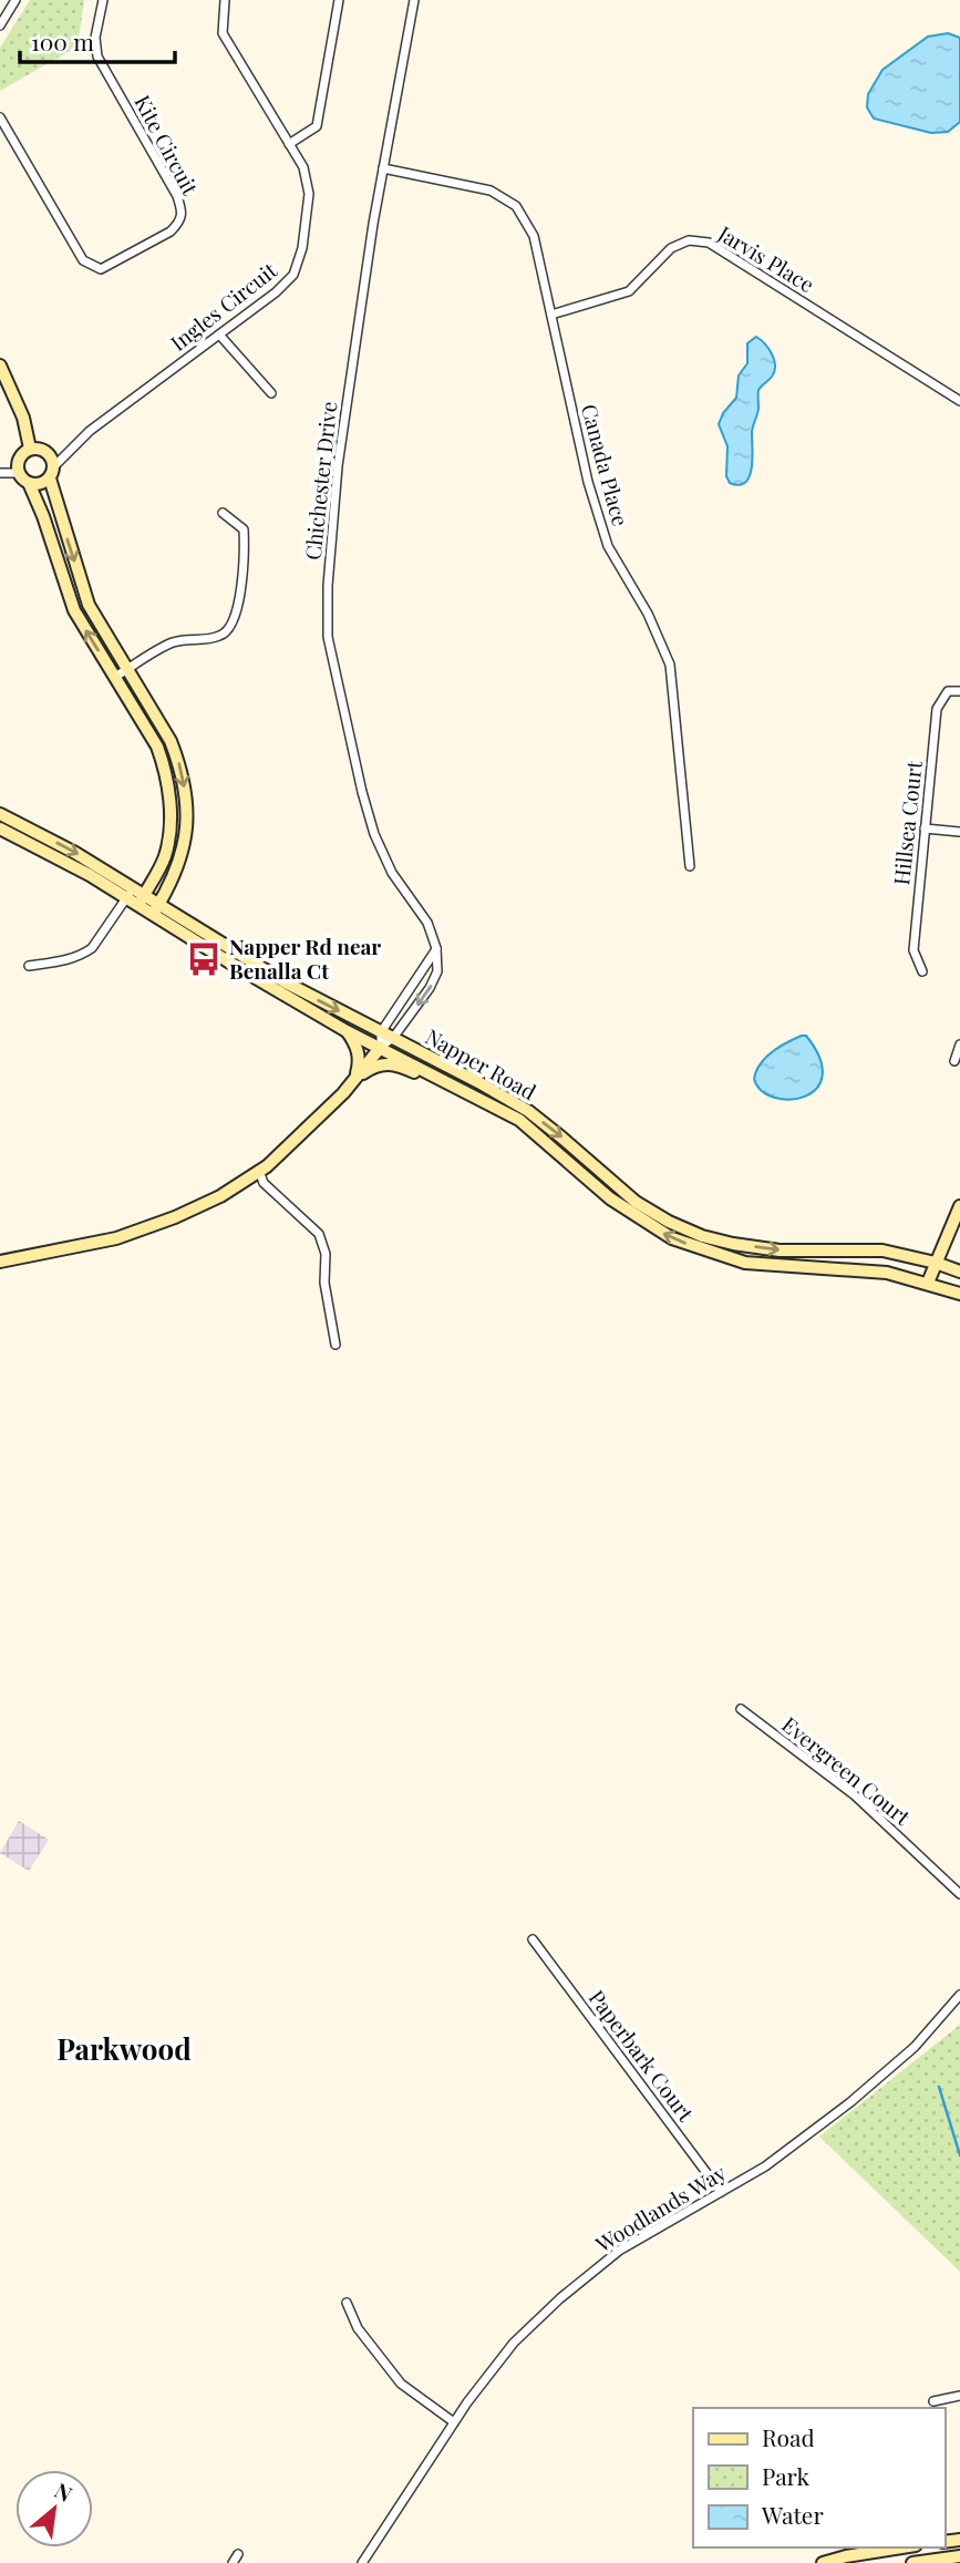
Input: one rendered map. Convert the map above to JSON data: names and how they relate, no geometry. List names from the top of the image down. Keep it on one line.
{"streets":{"main road":["Napper Road"],"street":["Kite Circuit","Jarvis Place","Ingles Circuit","Canada Place","Chichester Drive","Hillsea Court","Evergreen Court","Paperbark Court","Woodlands Way"]},"crossings":[["Jarvis Place","Canada Place"],["Canada Place","Chichester Drive"],["Paperbark Court","Woodlands Way"]],"districts":["Parkwood"],"places":{"bus stop":["Napper Rd near Benalla Ct"]},"legend":["Road","Park","Water"],"scale_bar":"100 m","north":"top right"}
